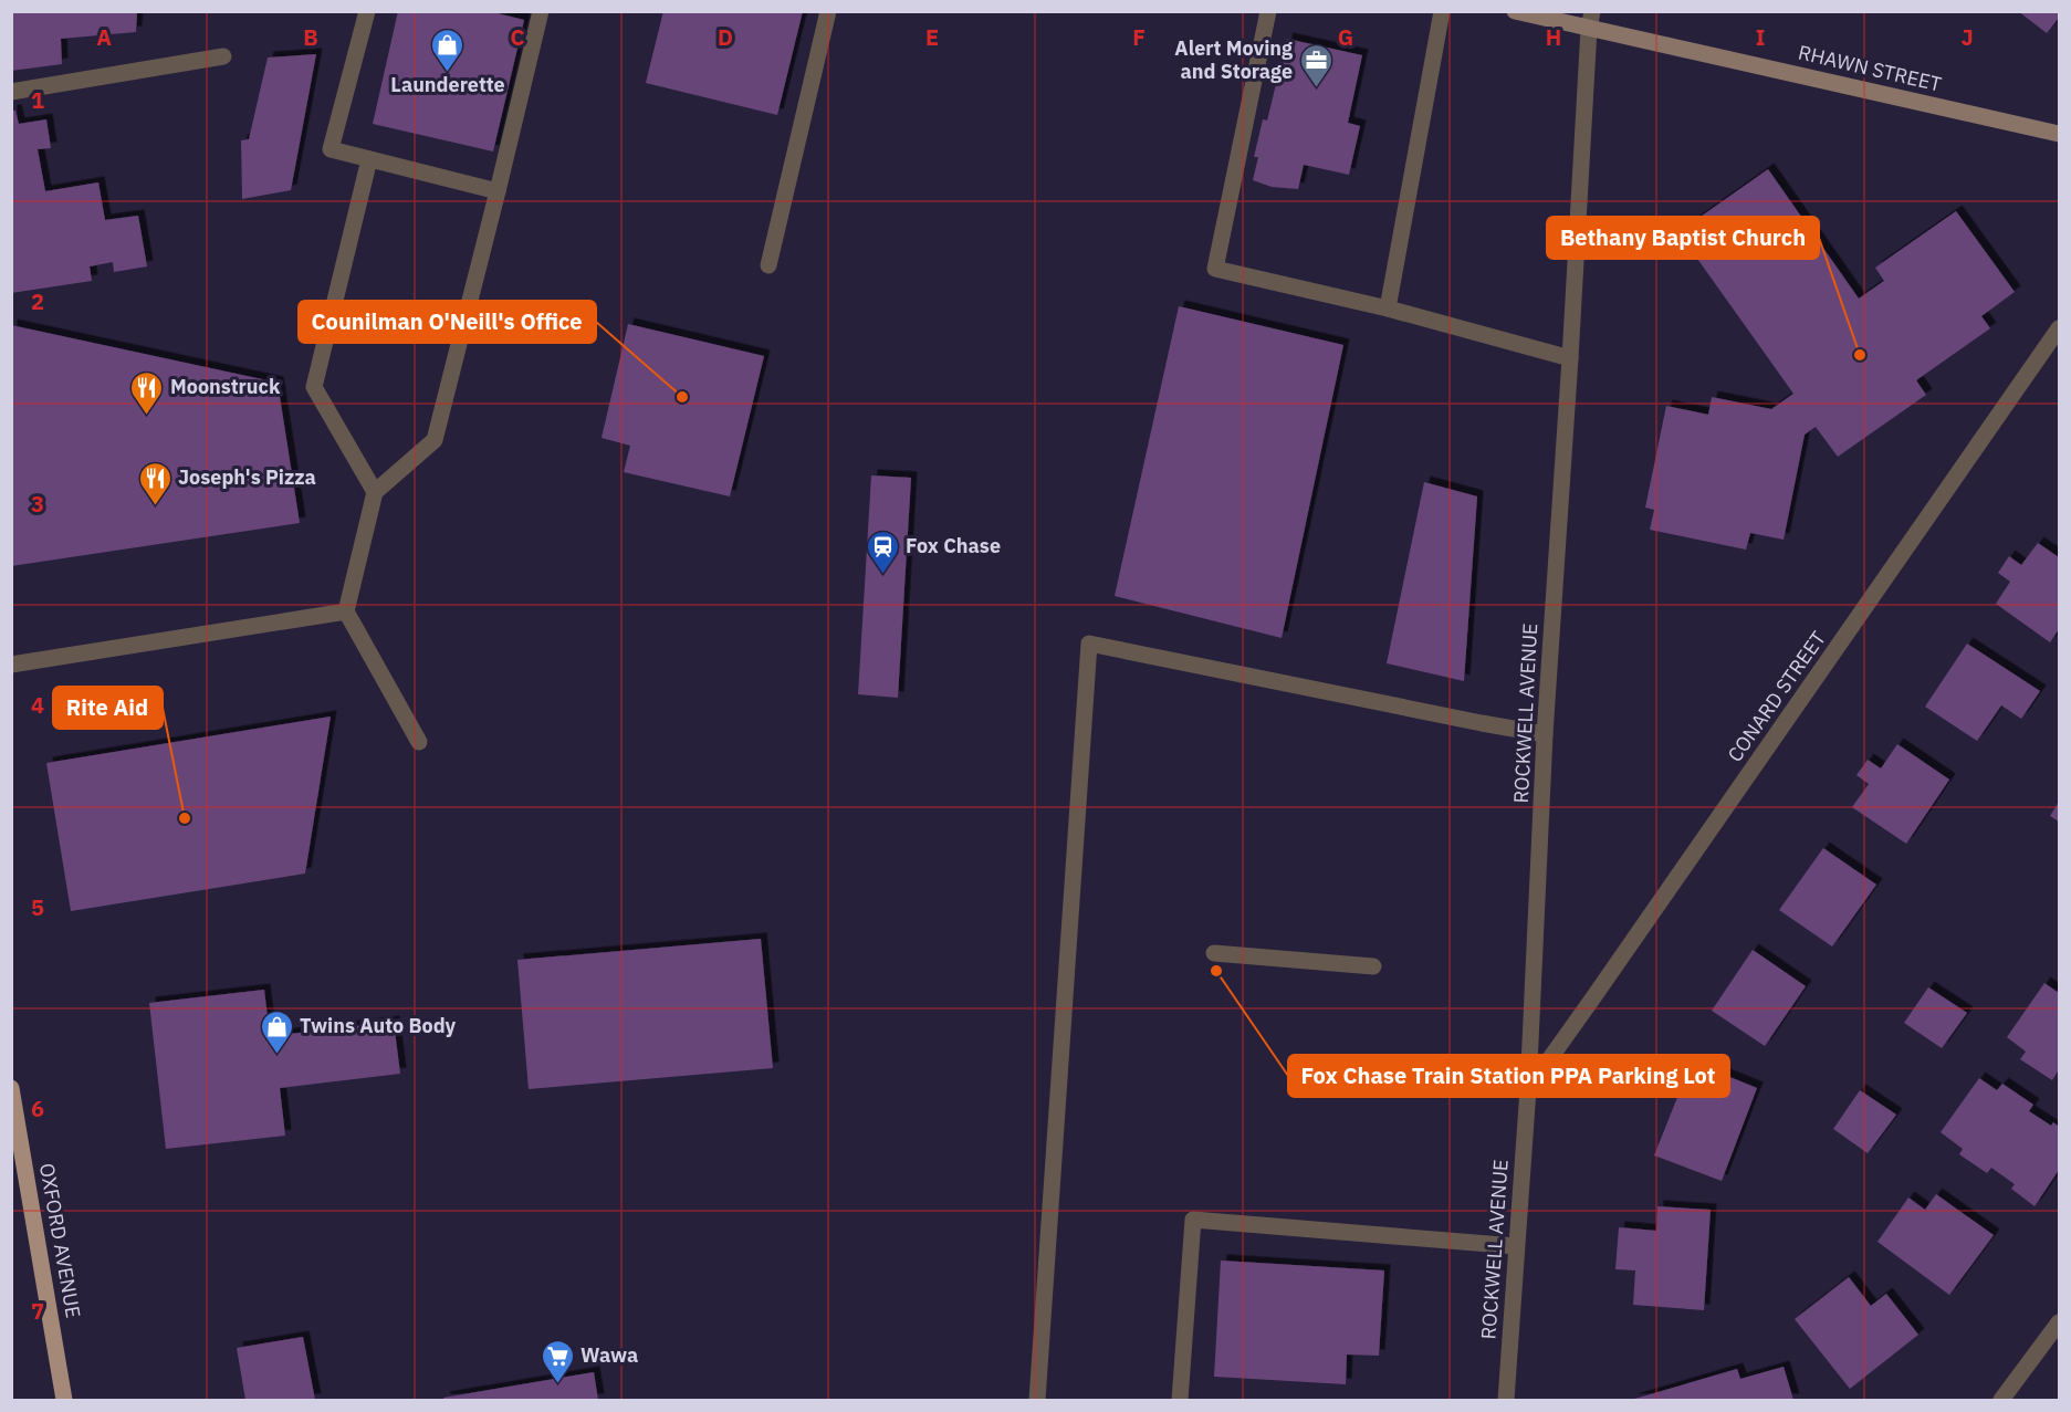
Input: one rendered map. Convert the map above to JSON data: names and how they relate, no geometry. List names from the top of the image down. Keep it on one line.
{"streets":{"main road":["RHAWN STREET","OXFORD AVENUE"],"street":["CONARD STREET","ROCKWELL AVENUE"]},"crossings":[["RHAWN STREET","ROCKWELL AVENUE"],["CONARD STREET","ROCKWELL AVENUE"]],"places":{"shop":["Launderette","Twins Auto Body"],"office":["Alert Moving and Storage"],"other":["Bethany Baptist Church","Counilman O'Neill's Office","Rite Aid","Fox Chase Train Station PPA Parking Lot"],"restaurant":["Moonstruck","Joseph's Pizza"],"station":["Fox Chase"],"supermarket":["Wawa"]},"grid":{"columns":["A","B","C","D","E","F","G","H","I","J"],"rows":["1","2","3","4","5","6","7"]}}
